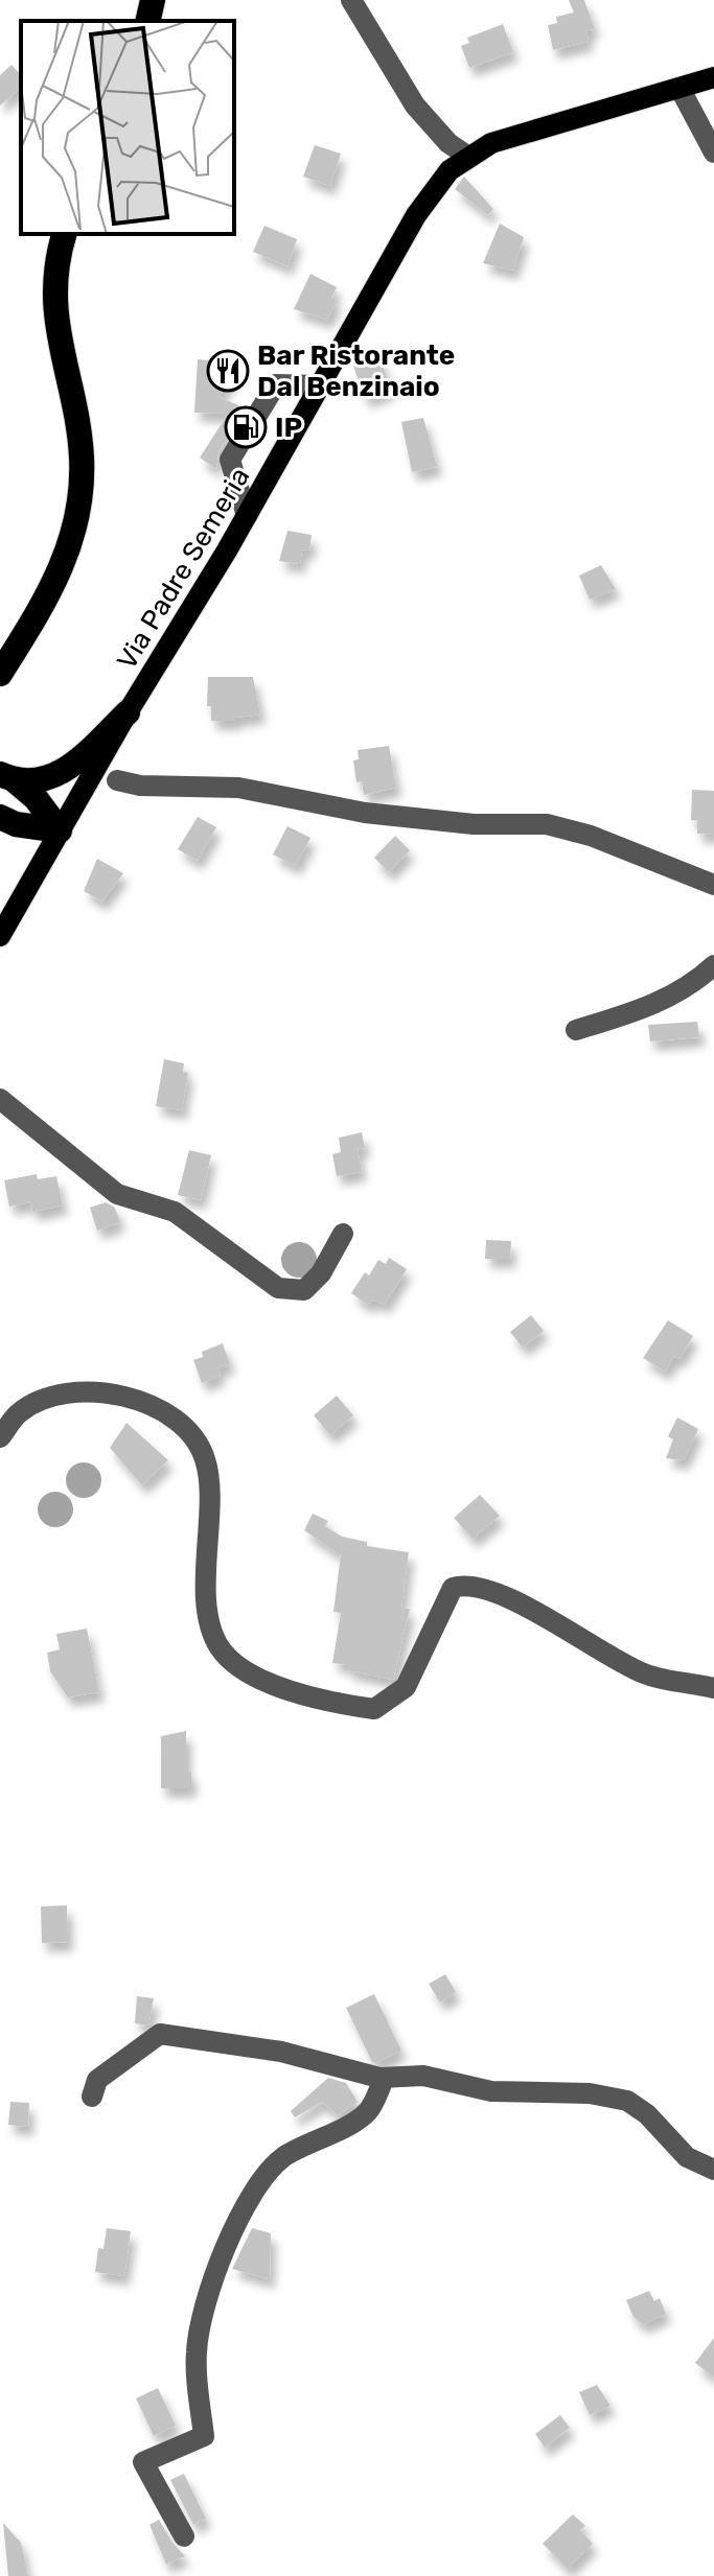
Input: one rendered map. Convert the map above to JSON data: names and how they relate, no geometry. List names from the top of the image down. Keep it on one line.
{"streets":{"main road":["Via Padre Semeria"]},"places":{"restaurant":["Bar Ristorante Dal Benzinaio"],"fuel station":["IP"]}}
